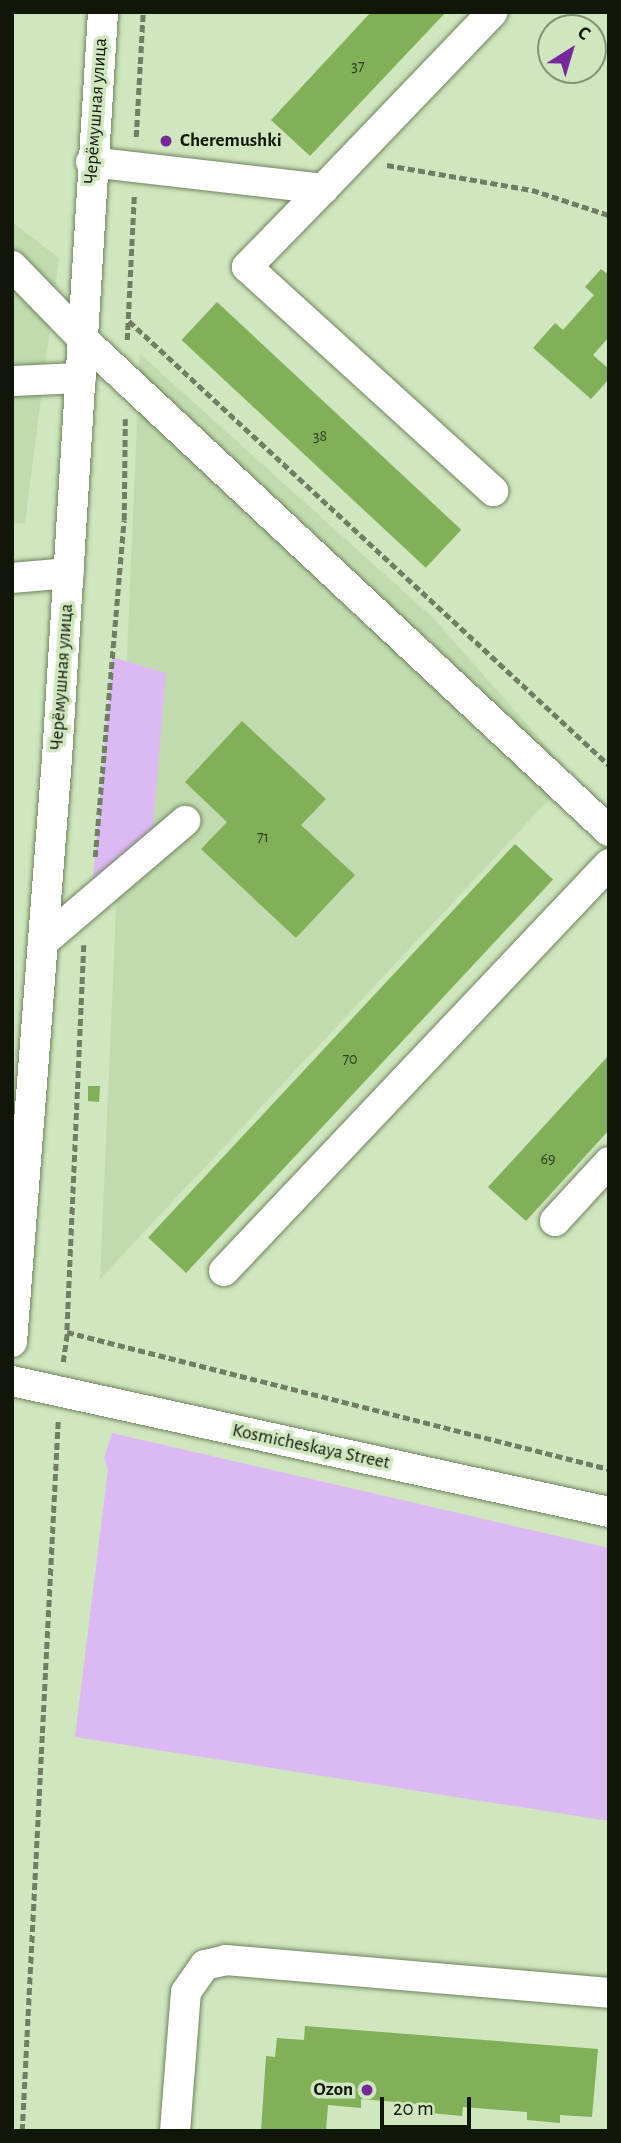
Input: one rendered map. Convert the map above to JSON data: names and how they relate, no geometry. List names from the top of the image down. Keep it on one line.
{"streets":{"street":["Черёмушная улица","Kosmicheskaya Street"]},"places":["Cheremushki","Ozon"],"house_numbers":["37","38","71","70","69"],"scale_bar":"20 m","north":"top right"}
